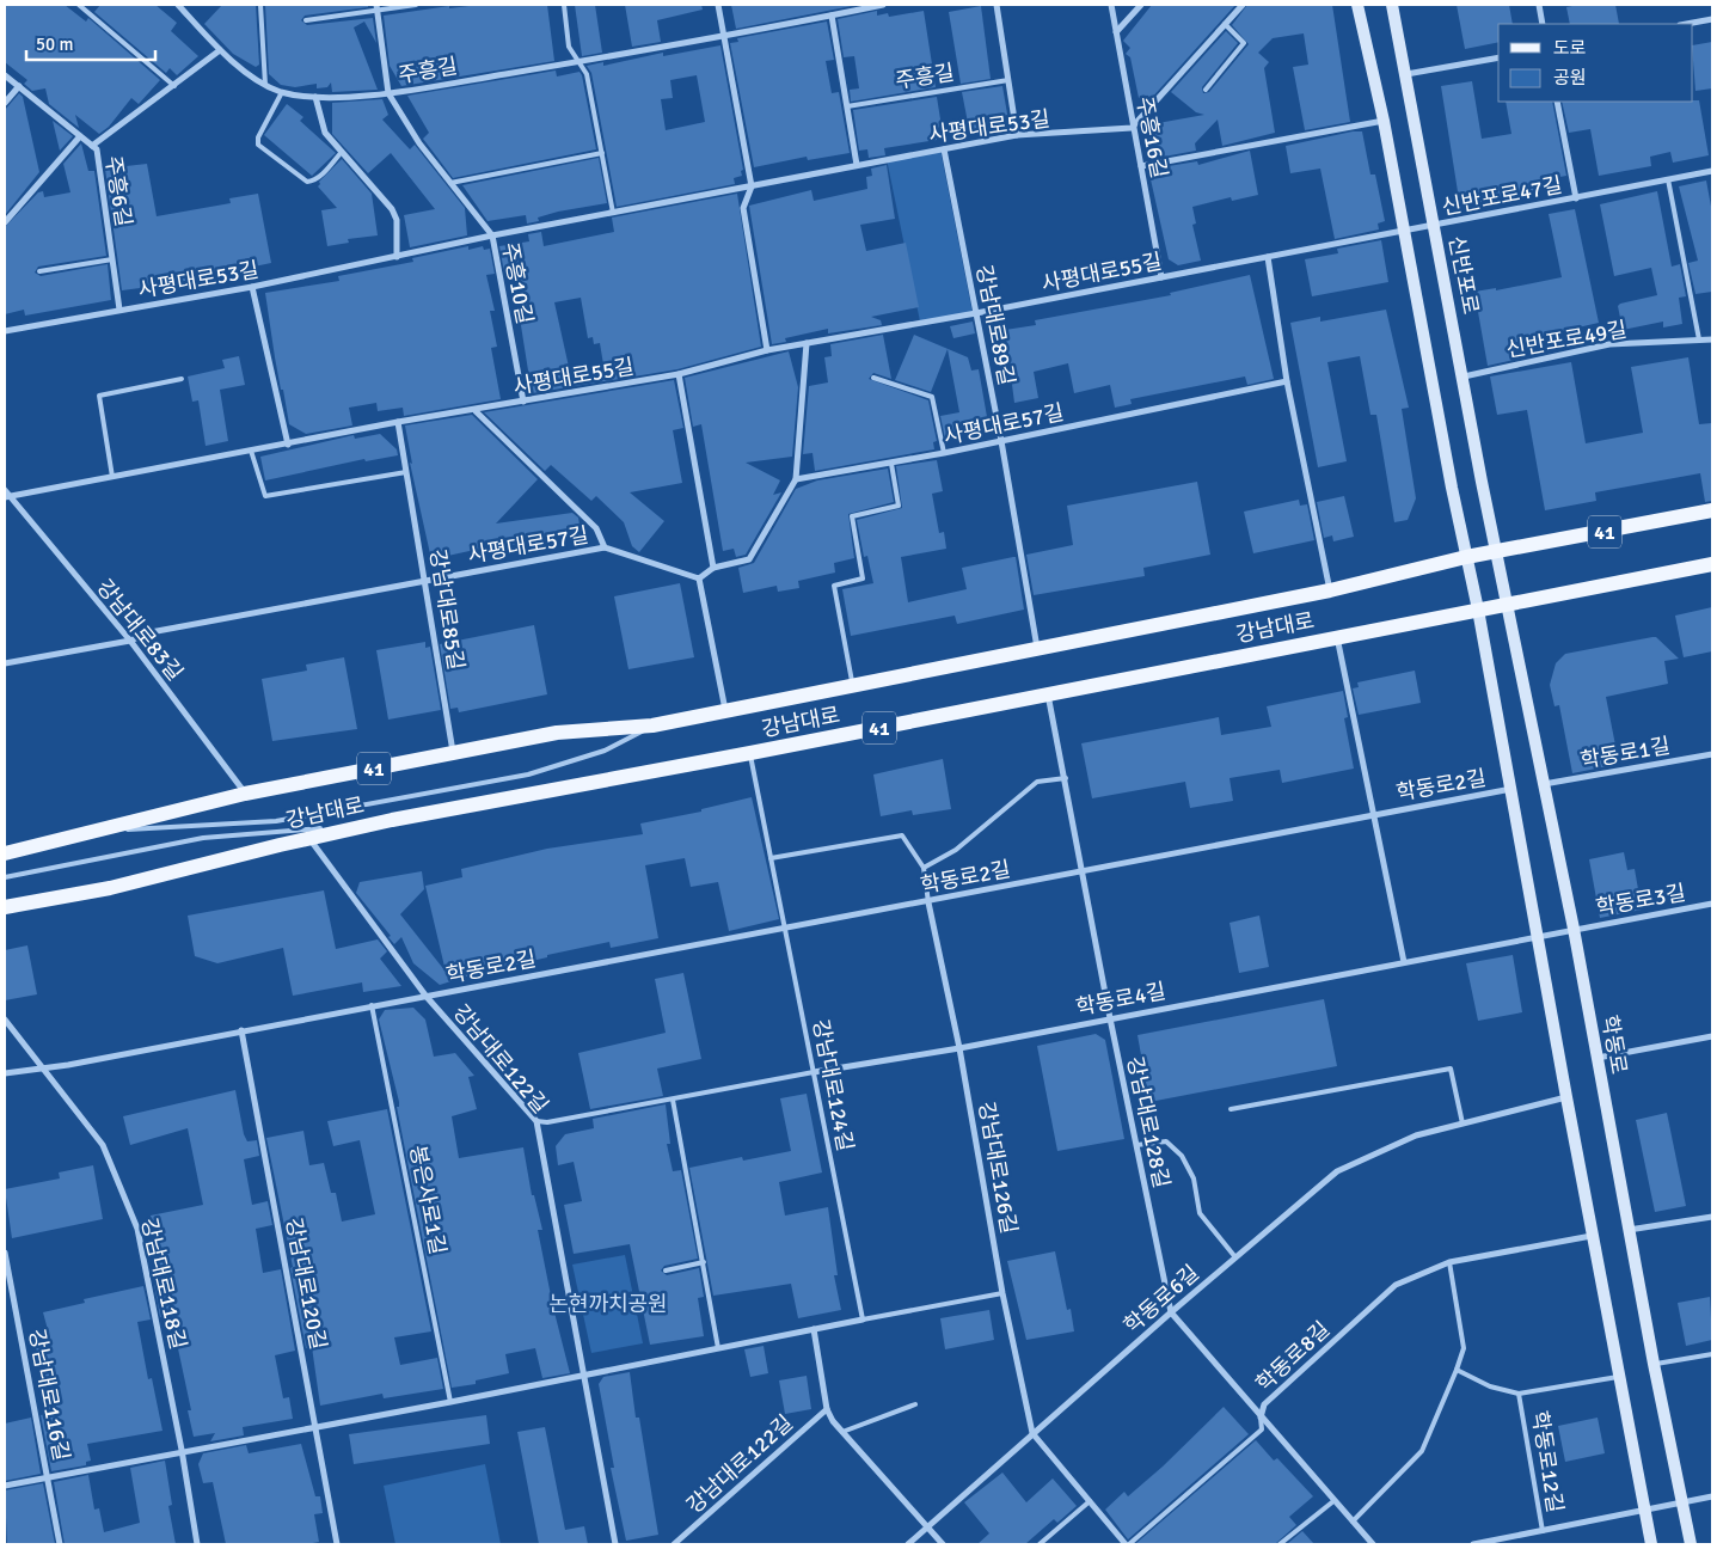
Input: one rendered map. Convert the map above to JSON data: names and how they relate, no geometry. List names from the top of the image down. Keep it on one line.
{"streets":{"main road":["신반포로","41","강남대로","학동로"],"street":["주흥길","사평대로53길","주흥16길","주흥6길","신반포로47길","사평대로55길","주흥10길","강남대로89길","신반포로49길","사평대로57길","강남대로85길","강남대로83길","학동로1길","학동로2길","학동로3길","학동로4길","강남대로122길","강남대로128길","강남대로126길","강남대로118길","강남대로120길","학동로6길","학동로8길","강남대로116길","학동로12길"],"lane":["강남대로124길","봉은사로1길"]},"crossings":[["주흥길","주흥10길"],["사평대로53길","주흥16길"],["사평대로53길","주흥6길"],["사평대로53길","주흥10길"],["사평대로53길","강남대로89길"],["주흥16길","사평대로55길"],["신반포로47길","사평대로55길"],["신반포로47길","신반포로"],["사평대로55길","주흥10길"],["사평대로55길","강남대로89길"],["사평대로55길","강남대로85길"],["사평대로55길","강남대로"],["사평대로55길","강남대로83길"],["신반포로","신반포로49길"],["신반포로","강남대로"],["신반포로","학동로"],["강남대로89길","사평대로57길"],["강남대로89길","강남대로"],["사평대로57길","강남대로85길"],["사평대로57길","강남대로"],["사평대로57길","강남대로83길"],["강남대로85길","강남대로"],["강남대로","강남대로83길"],["강남대로","학동로"],["강남대로","강남대로122길"],["강남대로","강남대로124길"],["강남대로","강남대로128길"],["학동로1길","학동로"],["학동로2길","강남대로122길"],["학동로2길","강남대로124길"],["학동로2길","강남대로128길"],["학동로2길","강남대로126길"],["학동로3길","학동로4길"],["학동로3길","학동로"],["학동로4길","학동로"],["학동로4길","강남대로122길"],["학동로4길","강남대로124길"],["학동로4길","강남대로128길"],["학동로4길","강남대로126길"],["학동로","학동로12길"],["강남대로128길","학동로6길"],["강남대로128길","학동로8길"],["강남대로126길","학동로6길"],["강남대로126길","학동로8길"]],"parks":["논현까치공원"],"legend":["도로","공원"],"scale_bar":"50 m"}
